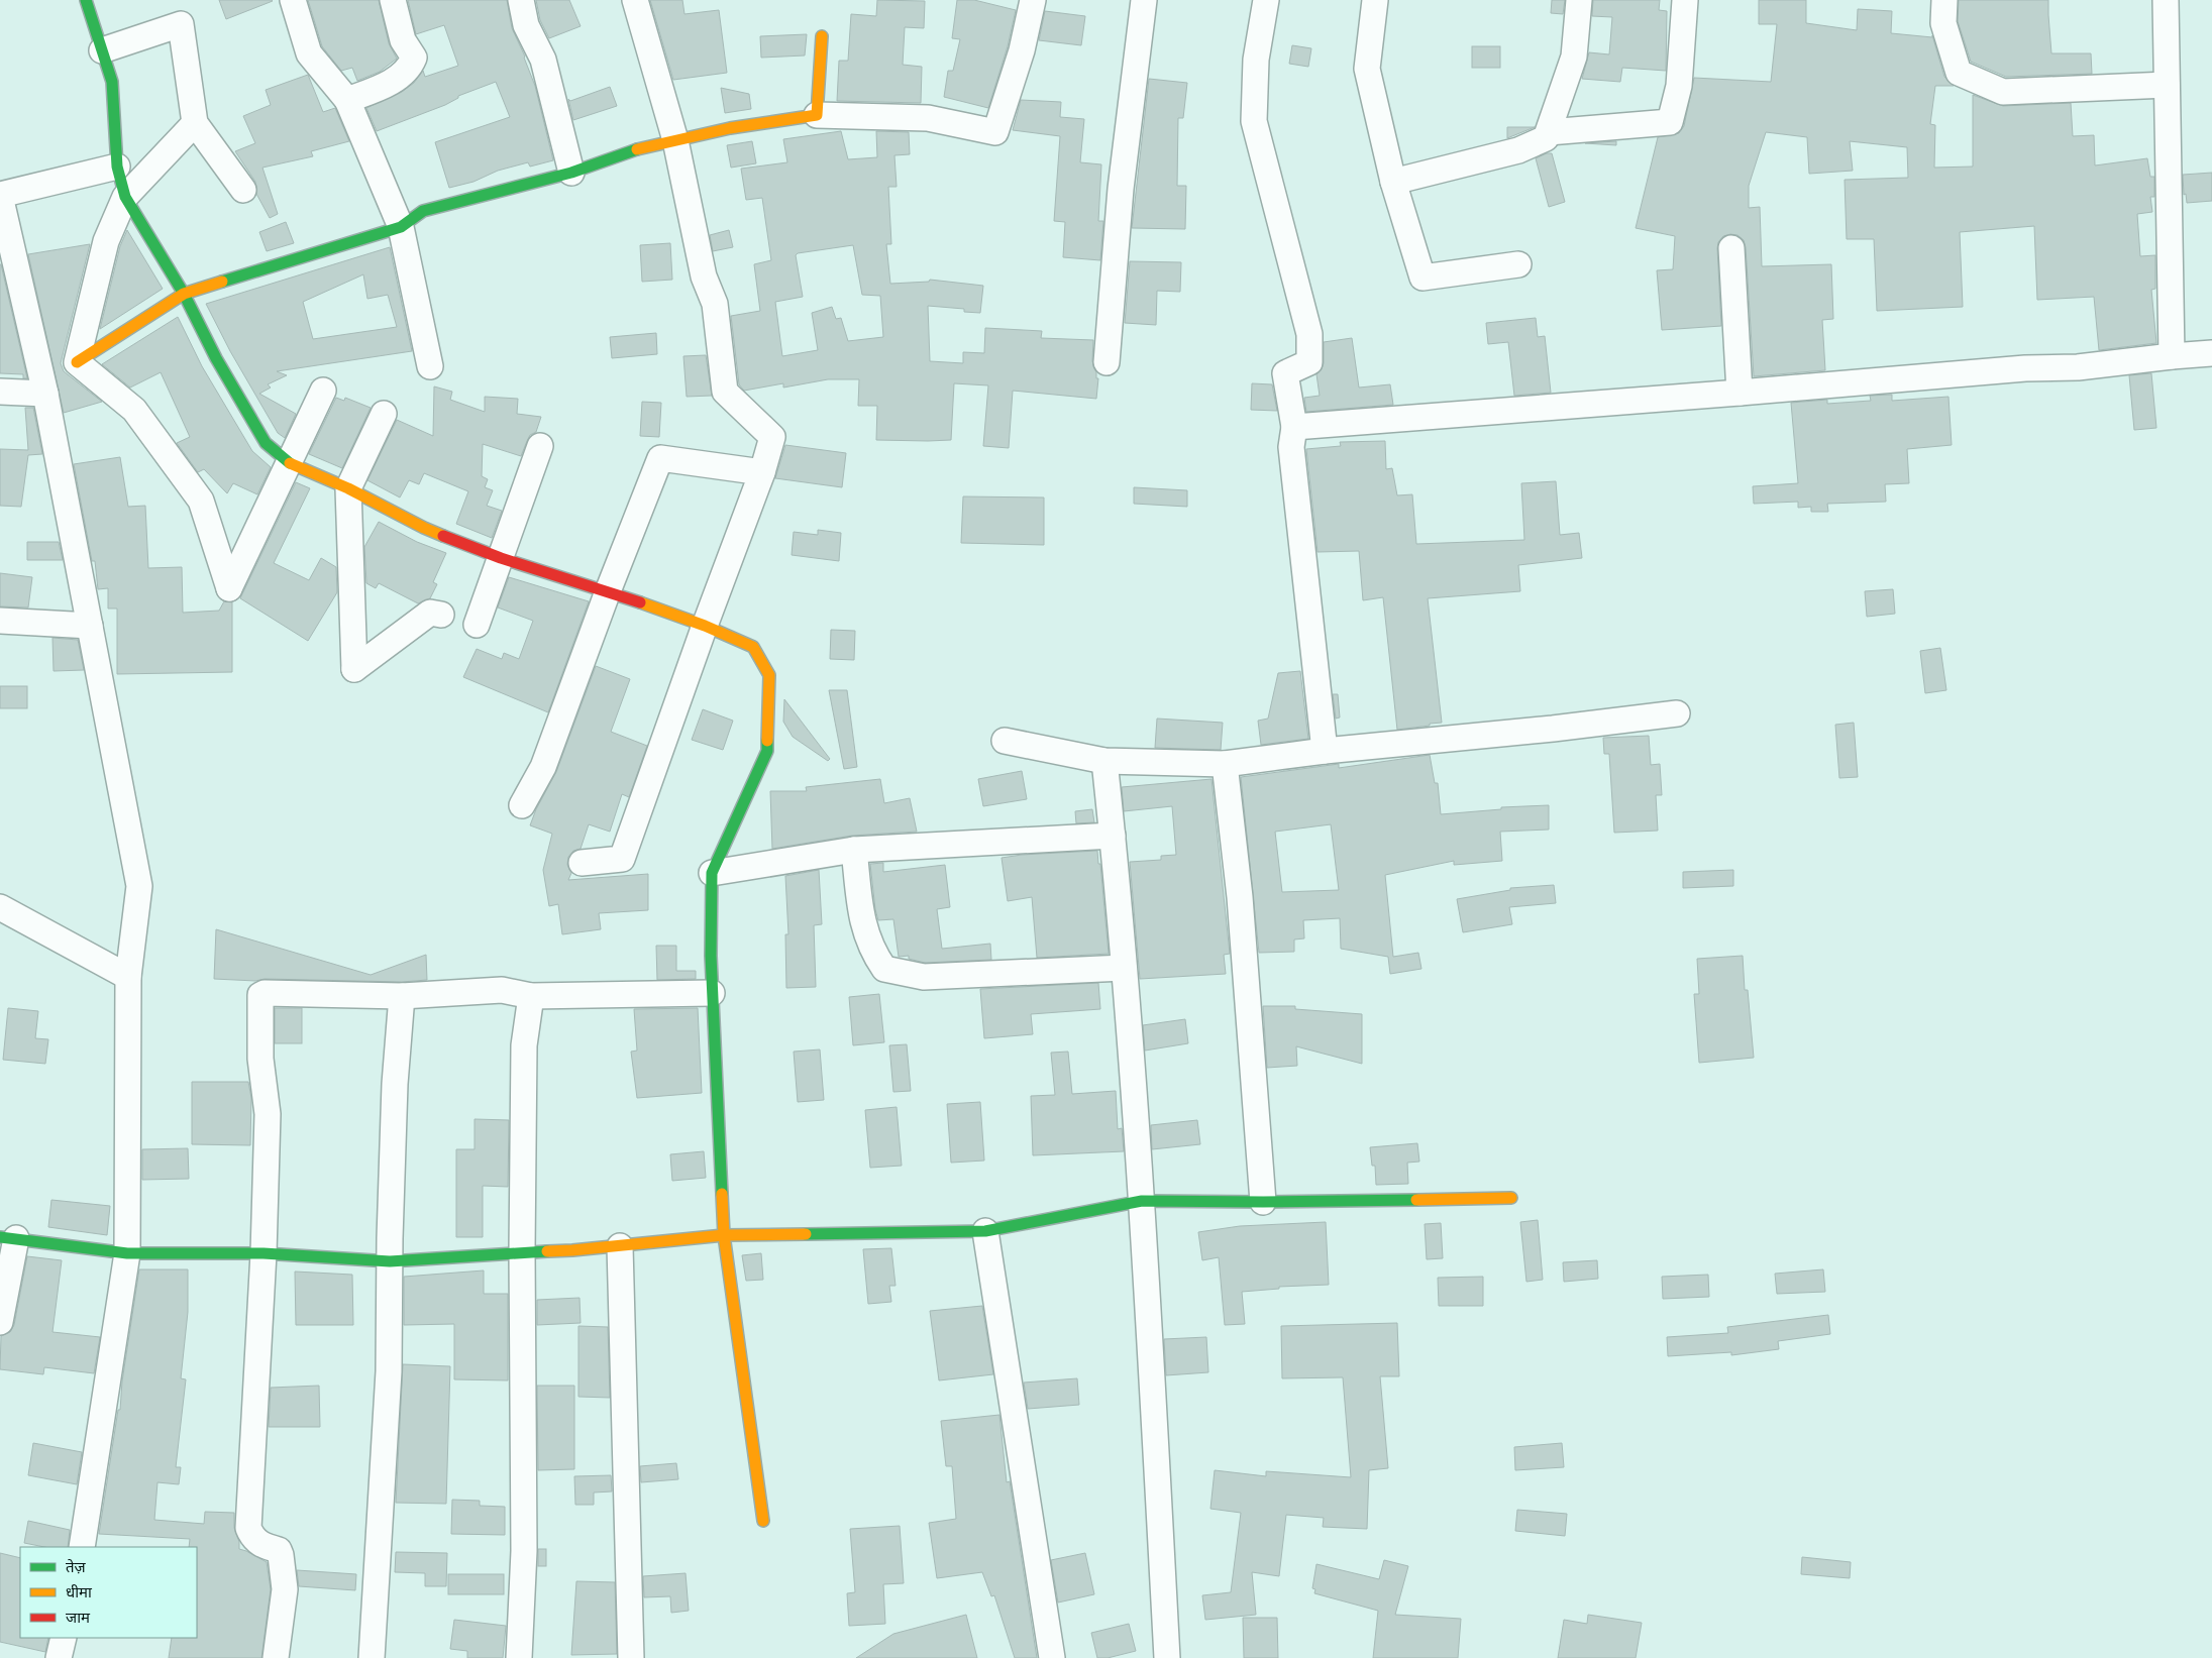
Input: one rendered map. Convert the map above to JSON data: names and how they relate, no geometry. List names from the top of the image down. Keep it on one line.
{"legend":["तेज़","धीमा","जाम"]}
